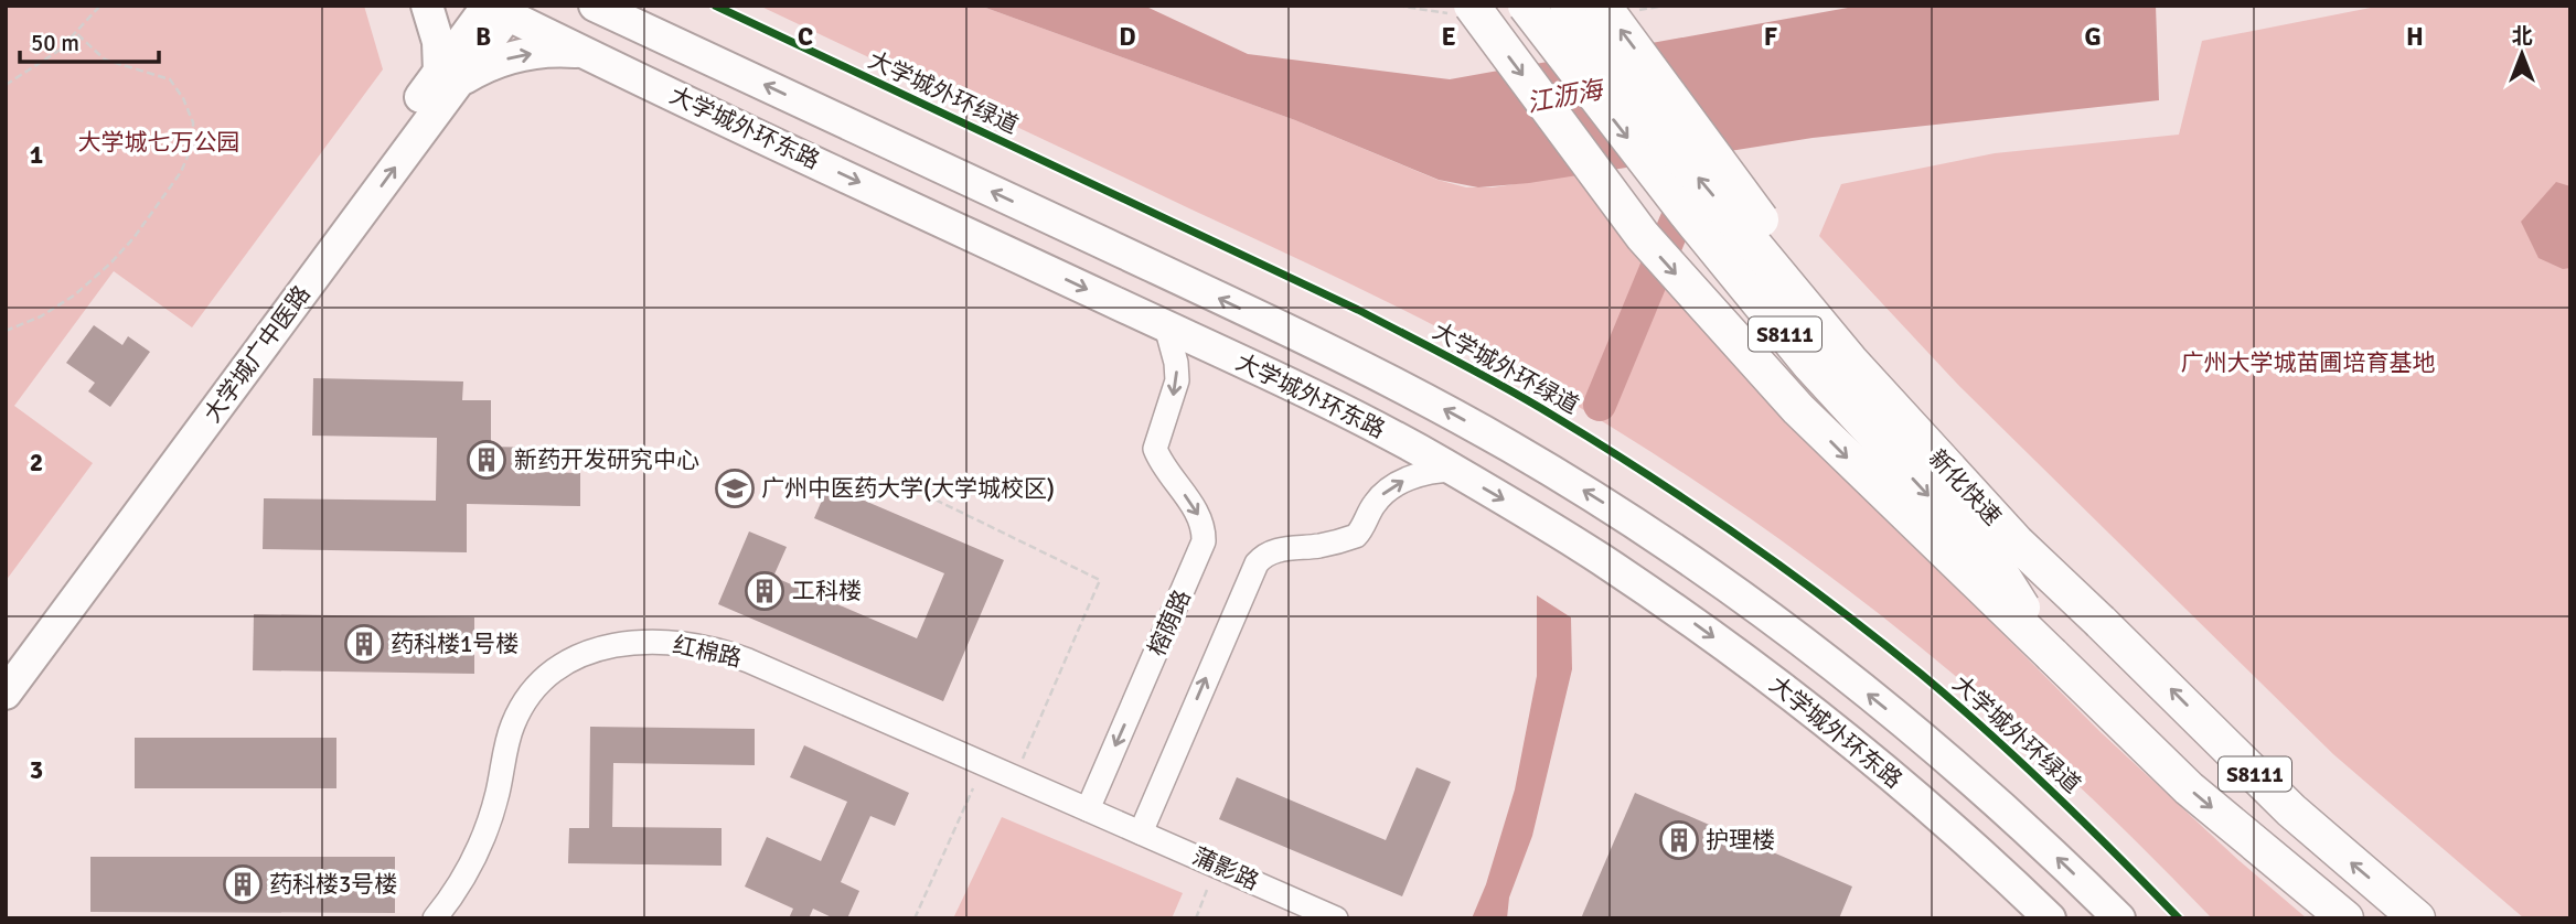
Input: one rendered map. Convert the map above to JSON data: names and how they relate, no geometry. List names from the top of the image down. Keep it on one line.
{"streets":{"highway":["S8111","新化快速"],"main road":["大学城外环东路","大学城广中医路"],"lane":["榕荫路","红棉路","蒲影路"],"cycle path":["大学城外环绿道"]},"crossings":[["大学城外环东路","大学城广中医路"],["大学城外环东路","榕荫路"],["榕荫路","红棉路"],["红棉路","蒲影路"]],"one_way":["榕荫路"],"water":["江沥海"],"parks":["大学城七万公园","广州大学城苗圃培育基地"],"places":{"building":["新药开发研究中心","工科楼","药科楼1号楼","护理楼","药科楼3号楼"],"school or university":["广州中医药大学(大学城校区)"]},"scale_bar":"50 m","north":"top","grid":{"columns":["B","C","D","E","F","G","H"],"rows":["1","2","3"]}}
